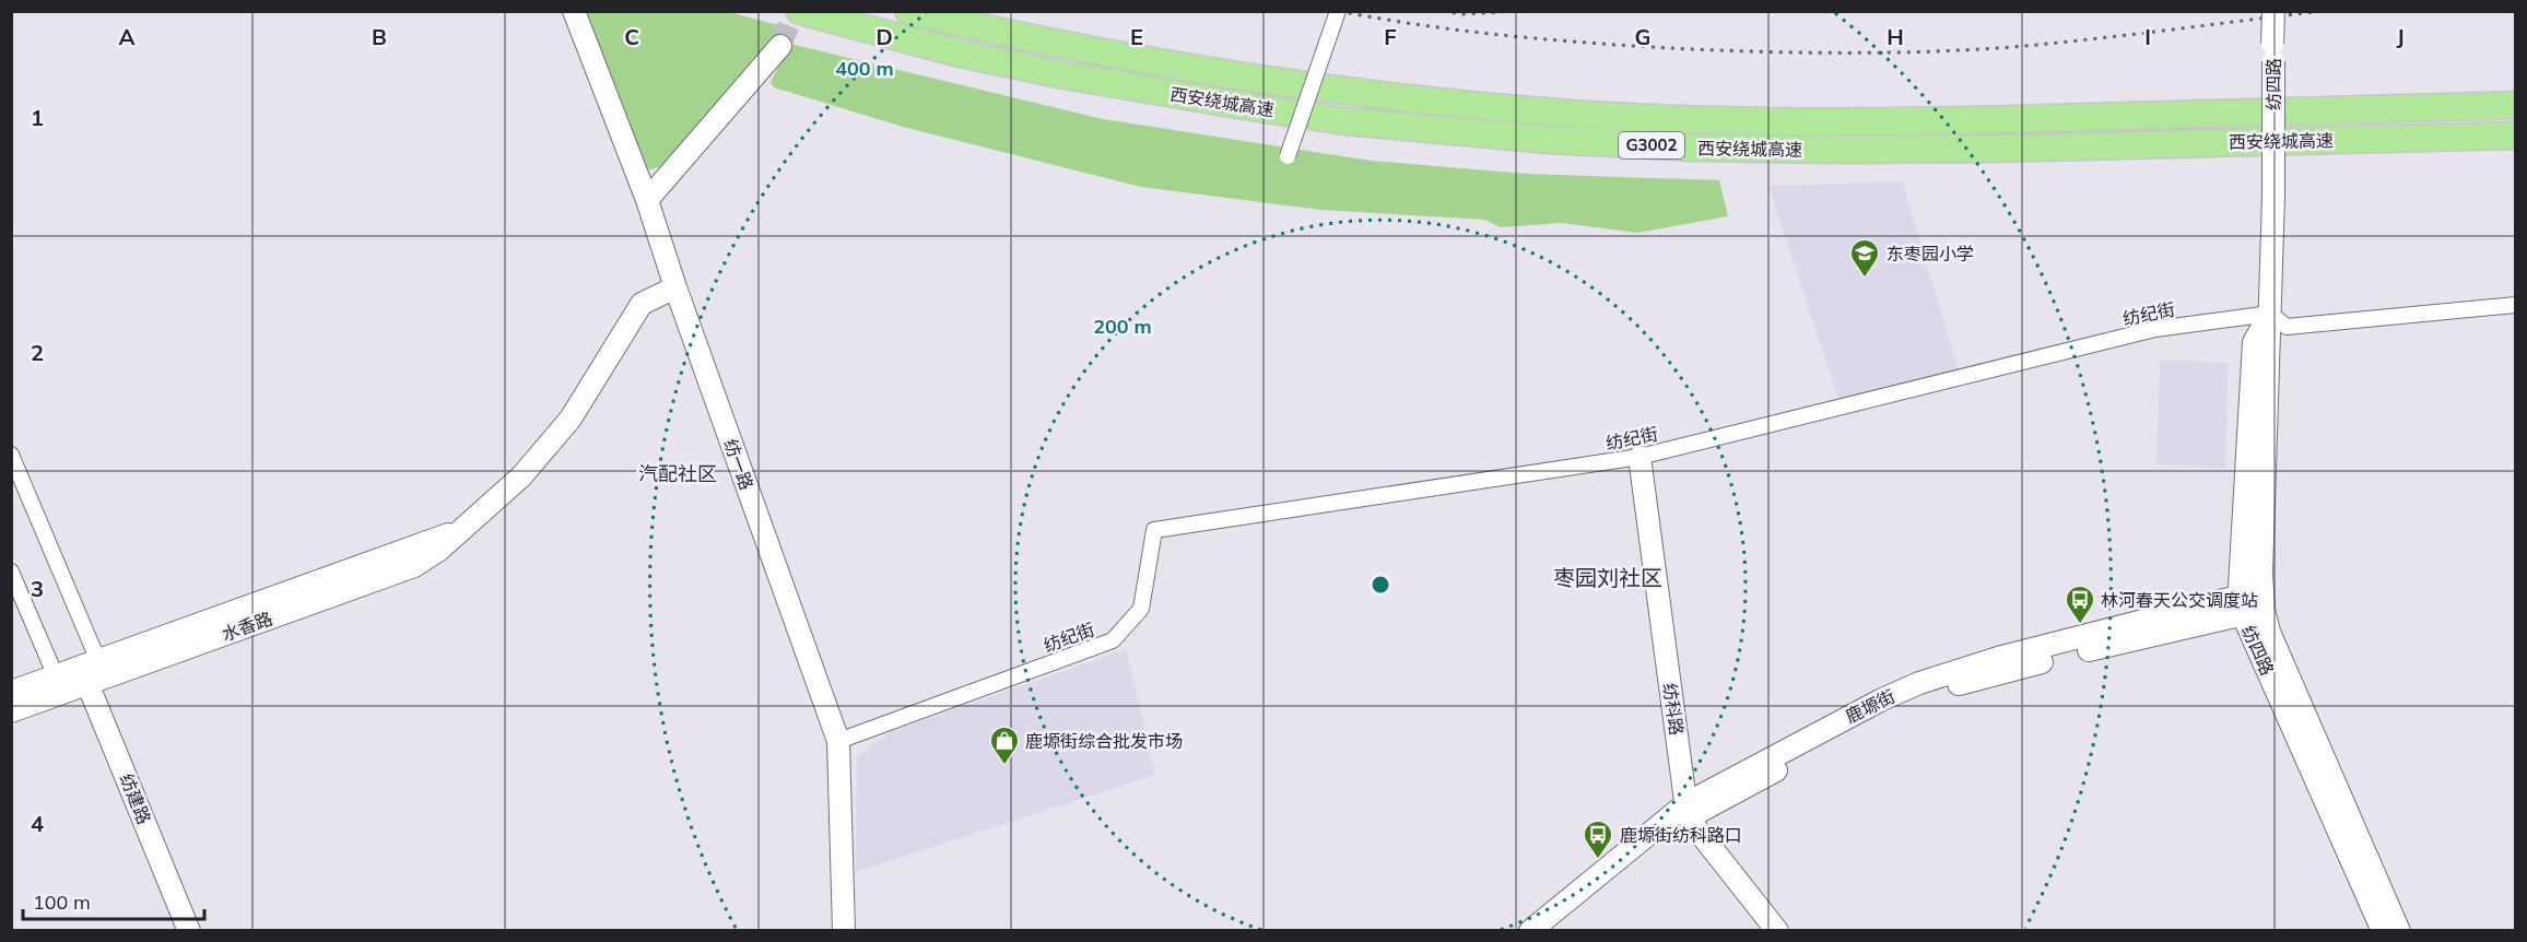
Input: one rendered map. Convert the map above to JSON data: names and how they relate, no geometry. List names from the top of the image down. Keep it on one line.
{"streets":{"highway":["西安绕城高速","G3002"],"street":["纺四路","纺纪街","纺一路","水香路","鹿塬街","纺科路","纺建路"]},"crossings":[["纺四路","纺纪街"],["纺四路","鹿塬街"],["纺纪街","纺一路"],["纺纪街","纺科路"],["纺一路","水香路"],["水香路","纺建路"],["鹿塬街","纺科路"]],"districts":["汽配社区","枣园刘社区"],"places":{"school or university":["东枣园小学"],"bus stop":["林河春天公交调度站","鹿塬街纺科路口"],"shop":["鹿塬街综合批发市场"]},"scale_bar":"100 m","grid":{"columns":["A","B","C","D","E","F","G","H","I","J"],"rows":["1","2","3","4"]},"rings":["400 m","200 m"]}
